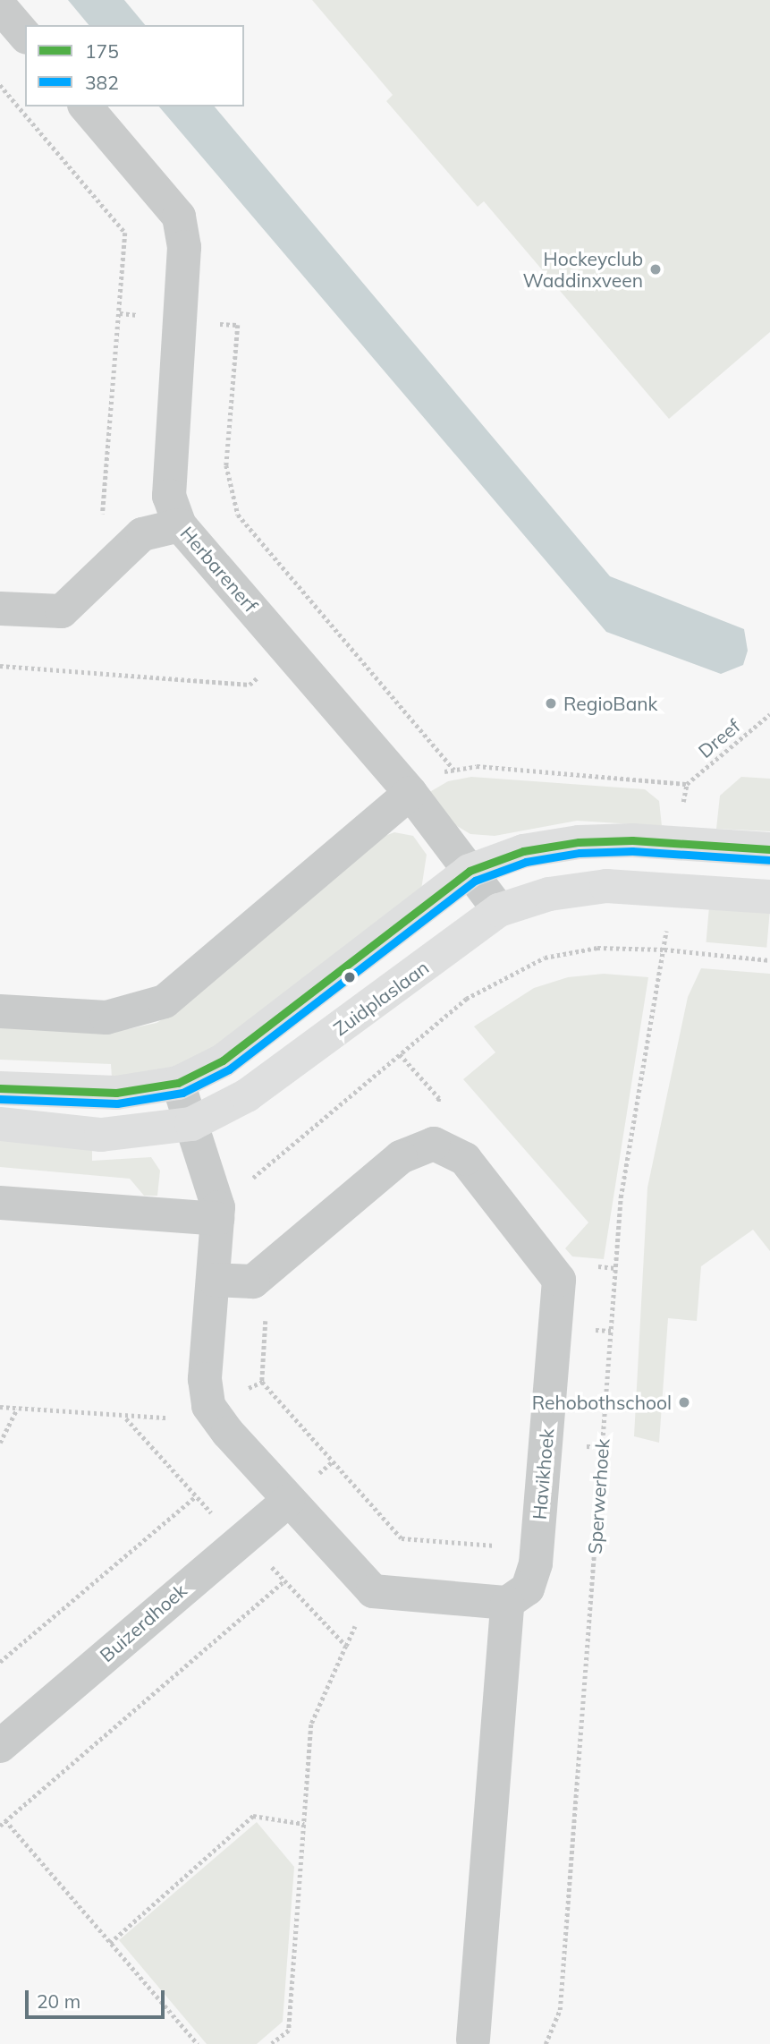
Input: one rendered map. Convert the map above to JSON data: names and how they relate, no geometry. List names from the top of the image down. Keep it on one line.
{"streets":{"street":["Herbarenerf","Zuidplaslaan","Havikhoek","Buizerdhoek"],"path":["Dreef","Sperwerhoek"]},"crossings":[["Herbarenerf","Zuidplaslaan"]],"places":["Hockeyclub Waddinxveen","RegioBank","Rehobothschool"],"lines":["transit line 175","transit line 382"],"legend":["175","382"],"scale_bar":"20 m"}
